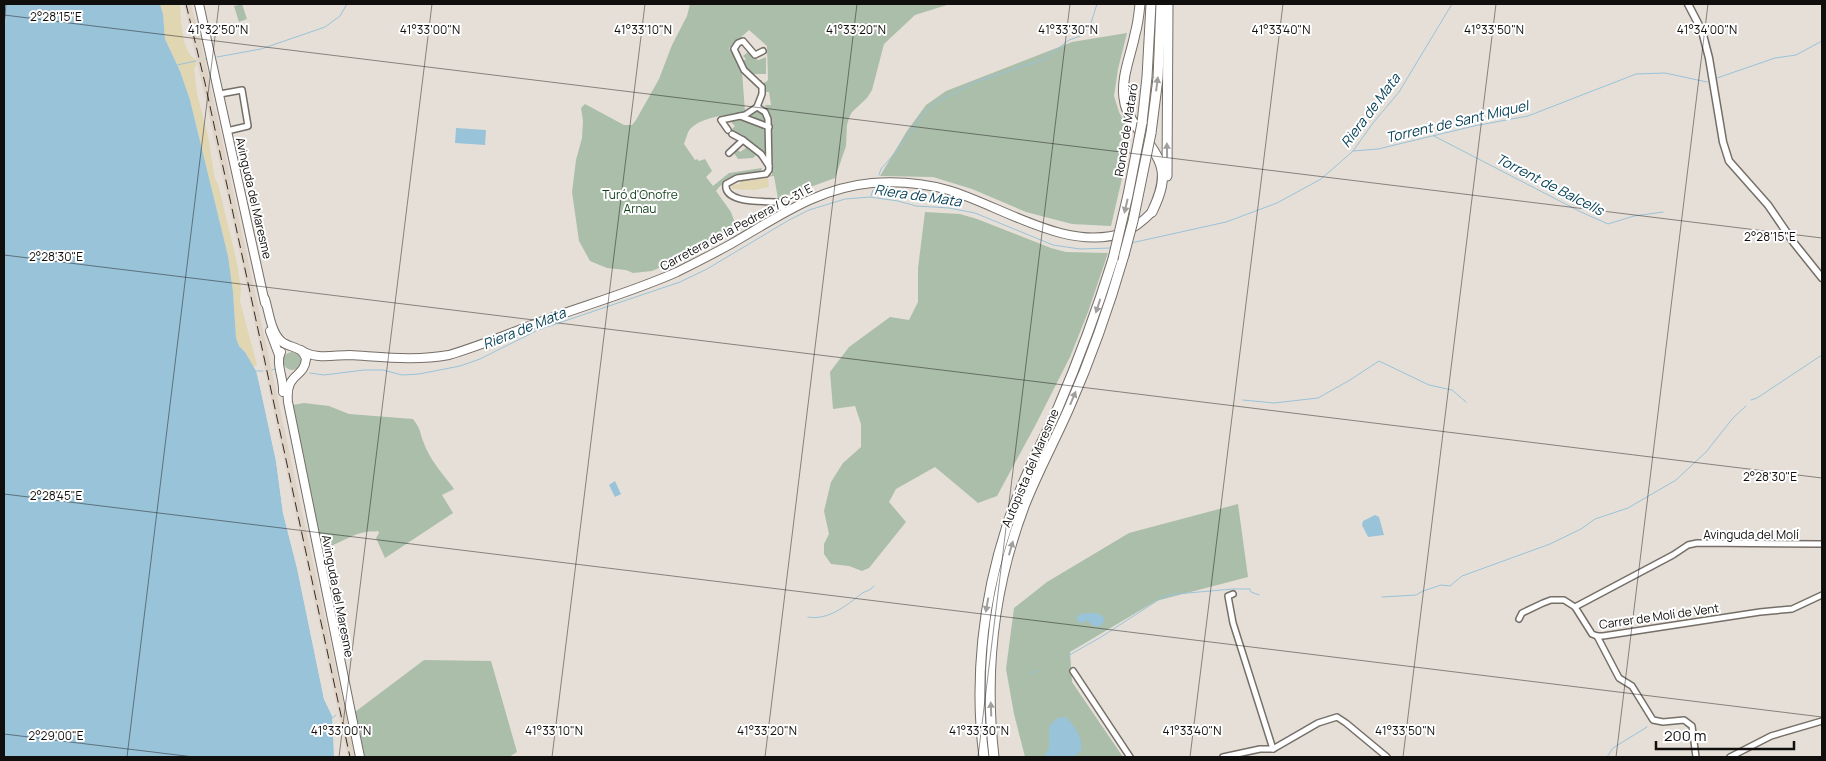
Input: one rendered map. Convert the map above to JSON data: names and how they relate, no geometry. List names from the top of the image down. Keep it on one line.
{"streets":{"highway":["Ronda de Mataró","Autopista del Maresme"],"main road":["Avinguda del Maresme","Carretera de la Pedrera / C-31 E"],"street":["Avinguda del Molí","Carrer de Molí de Vent"]},"crossings":[["Ronda de Mataró","Autopista del Maresme"],["Avinguda del Molí","Carrer de Molí de Vent"]],"water":["Riera de Mata","Torrent de Sant Miquel","Torrent de Balcells"],"parks":["Turó d'Onofre Arnau"],"scale_bar":"200 m","coordinates":["2°28'15\"E","41°32'50\"N","41°33'00\"N","41°33'10\"N","41°33'20\"N","41°33'30\"N","41°33'40\"N","41°33'50\"N","41°34'00\"N","2°28'30\"E","2°28'45\"E","2°29'00\"E"]}
